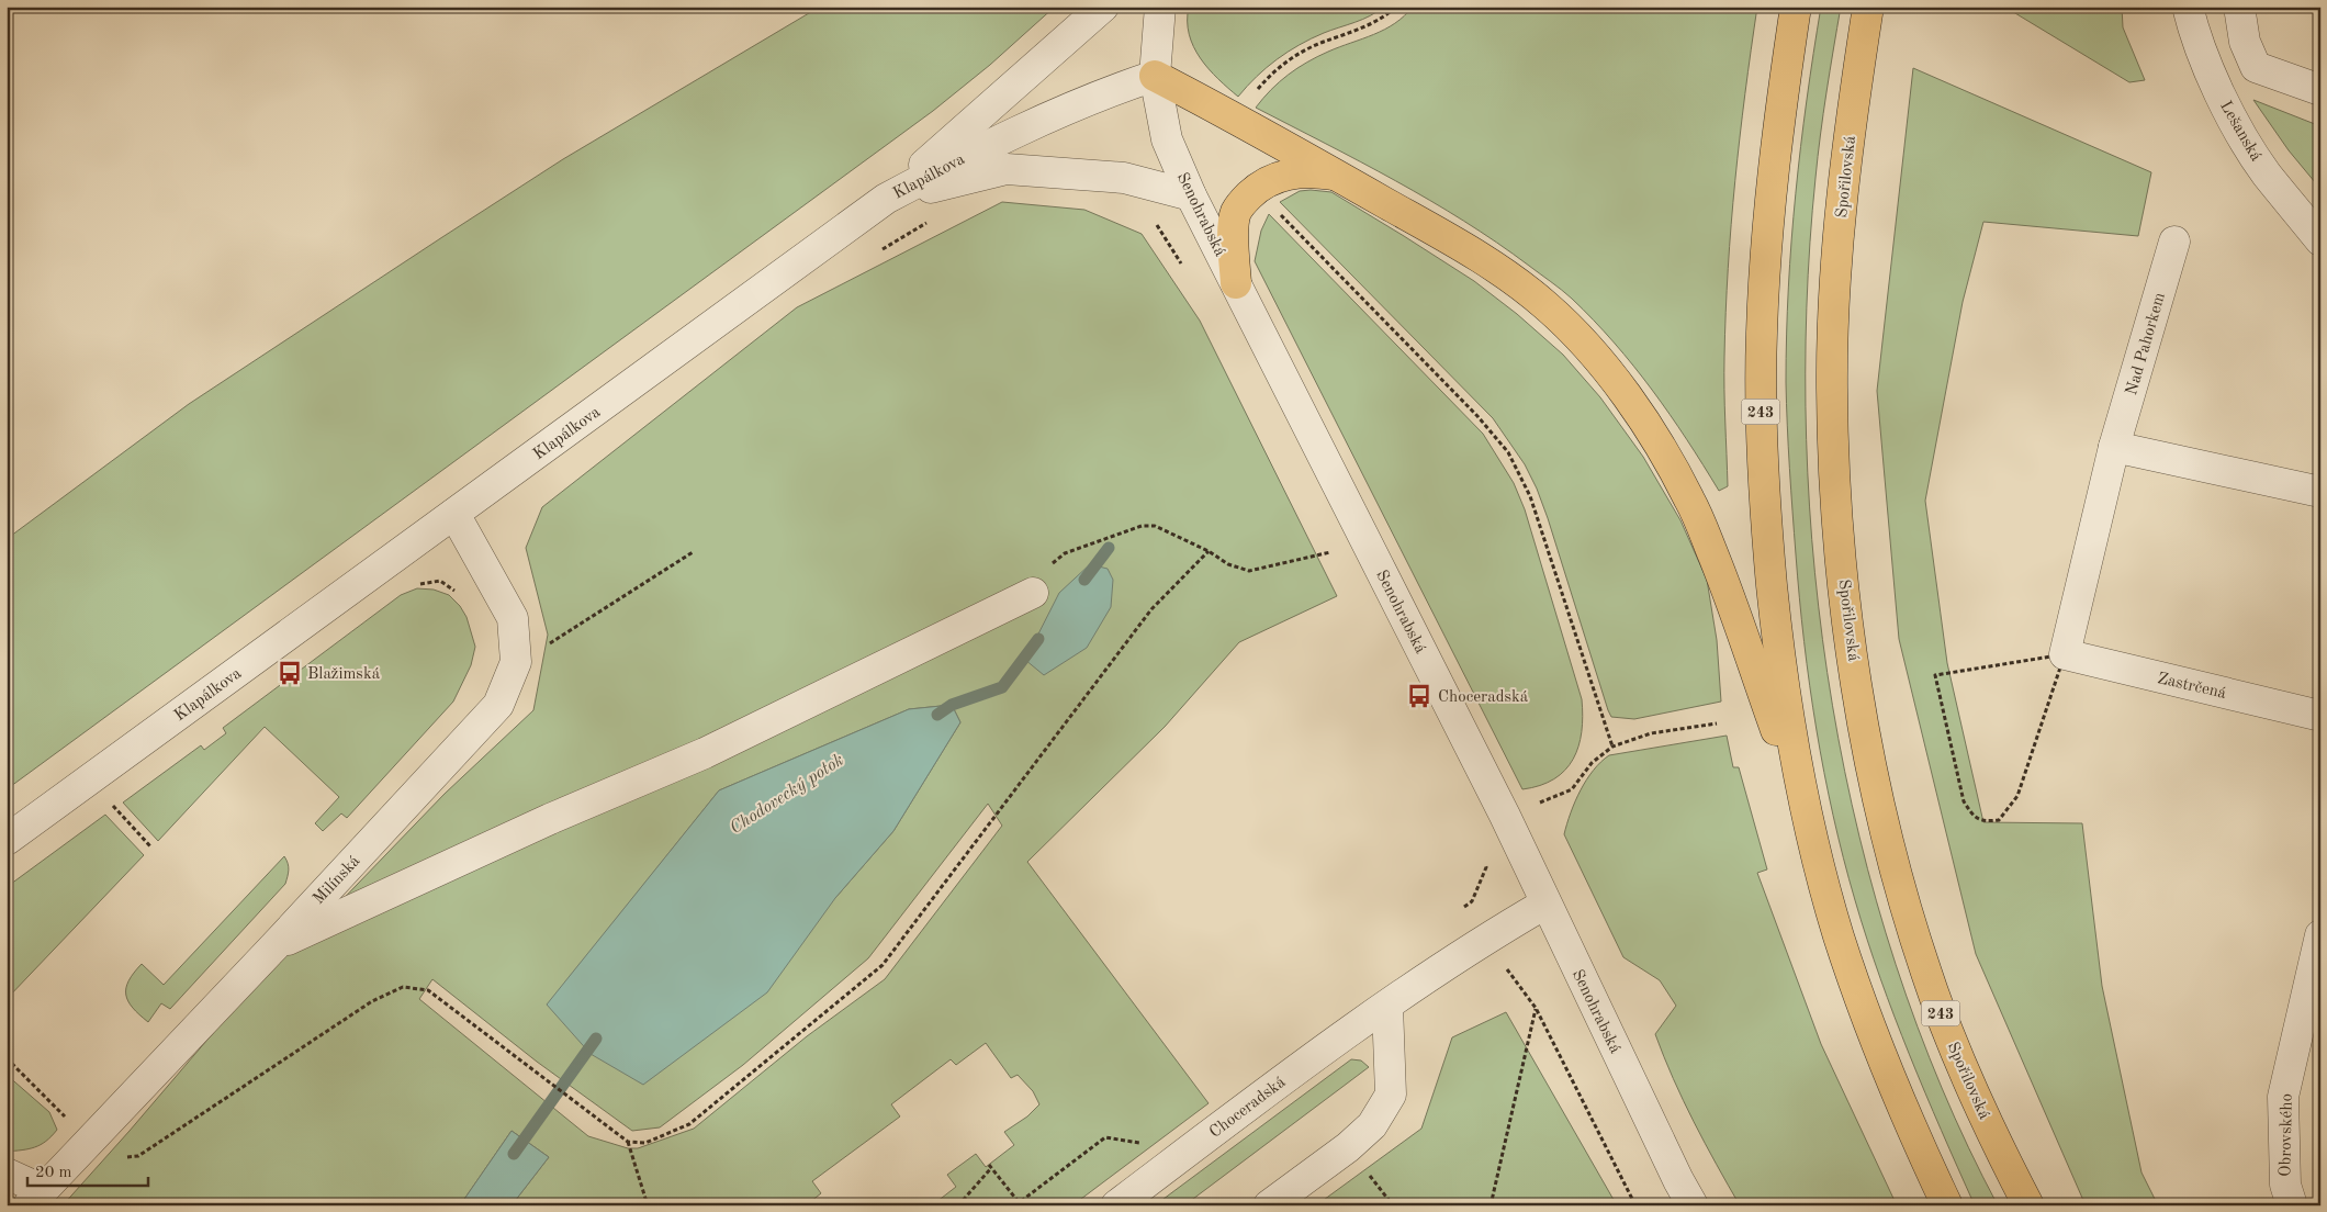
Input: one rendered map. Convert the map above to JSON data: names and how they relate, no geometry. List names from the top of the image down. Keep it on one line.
{"streets":{"highway":["Spořilovská","243"],"street":["Lešanská","Klapálkova","Senohrabská","Nad Pahorkem","Zastrčená","Milínská","Choceradská","Obrovského"]},"crossings":[["Klapálkova","Senohrabská"],["Klapálkova","Milínská"],["Senohrabská","Choceradská"],["Nad Pahorkem","Zastrčená"]],"water":["Chodovecký potok"],"places":{"bus stop":["Blažimská","Choceradská"]},"scale_bar":"20 m"}
